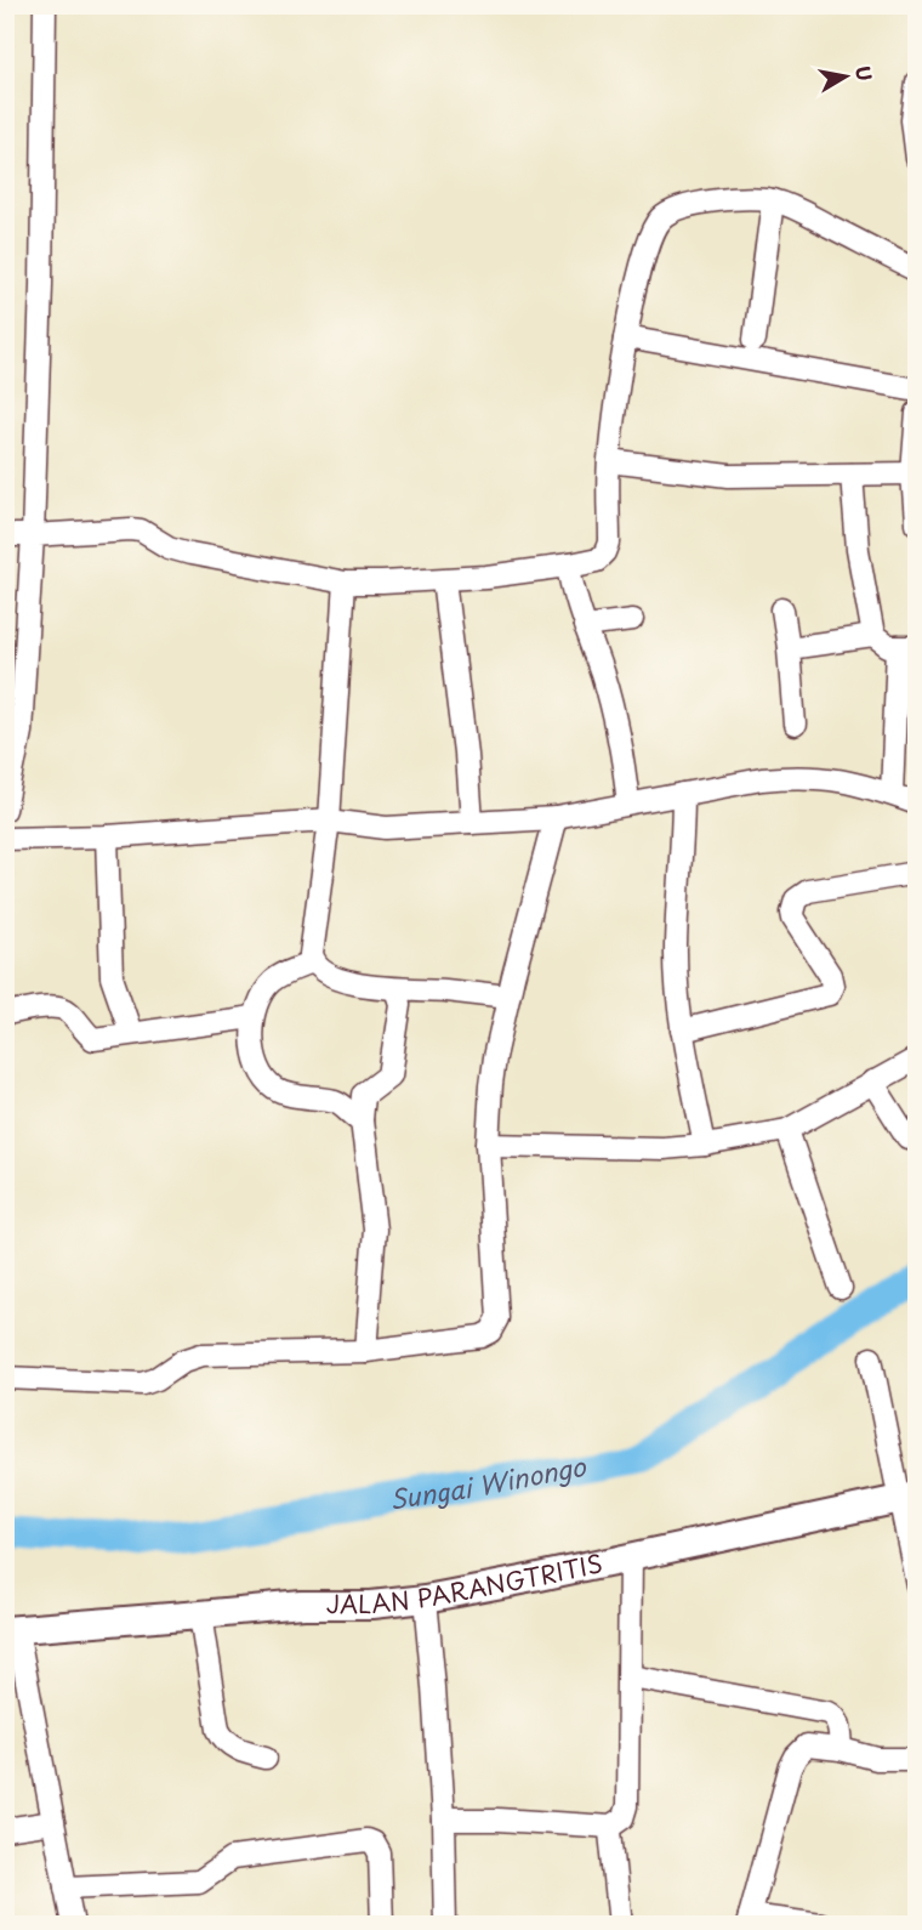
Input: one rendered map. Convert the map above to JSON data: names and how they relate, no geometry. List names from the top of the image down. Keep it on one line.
{"streets":{"main road":["JALAN PARANGTRITIS"]},"water":["Sungai Winongo"],"north":"right"}
